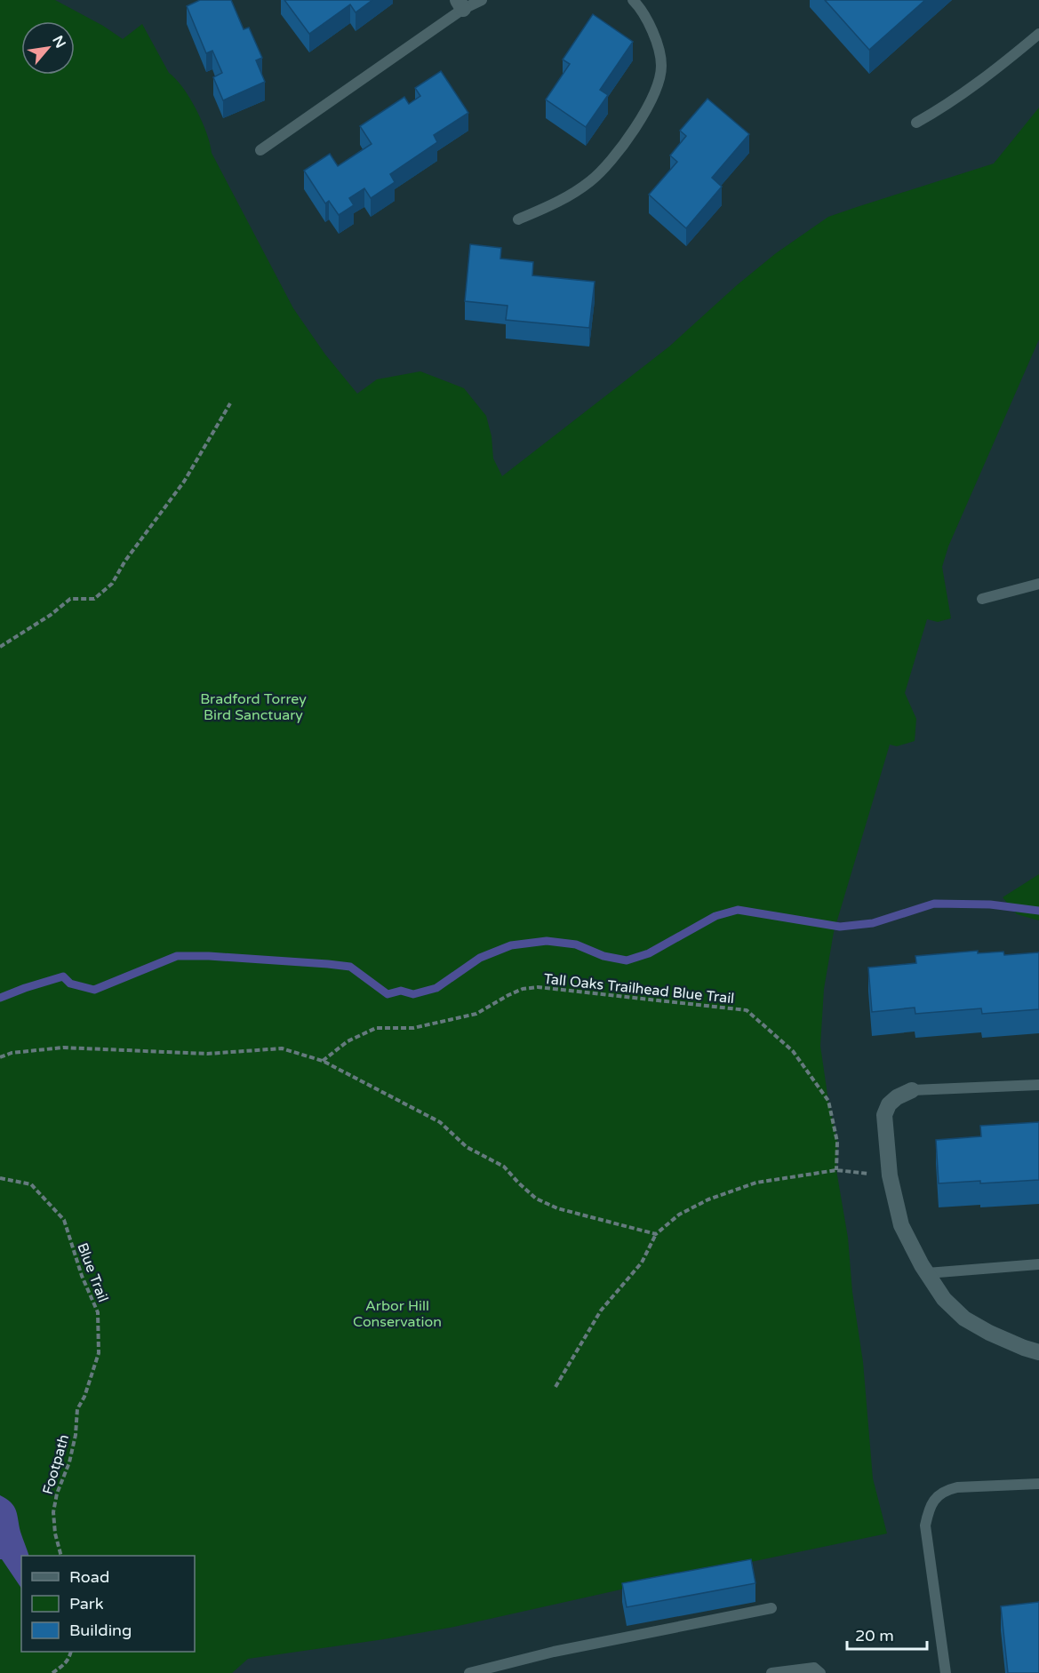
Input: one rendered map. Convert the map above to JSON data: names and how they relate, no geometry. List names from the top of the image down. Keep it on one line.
{"streets":{"path":["Tall Oaks Trailhead Blue Trail","Blue Trail","Footpath"]},"crossings":[["Blue Trail","Footpath"]],"parks":["Bradford Torrey Bird Sanctuary","Arbor Hill Conservation"],"legend":["Road","Park","Building"],"scale_bar":"20 m","north":"top right"}
